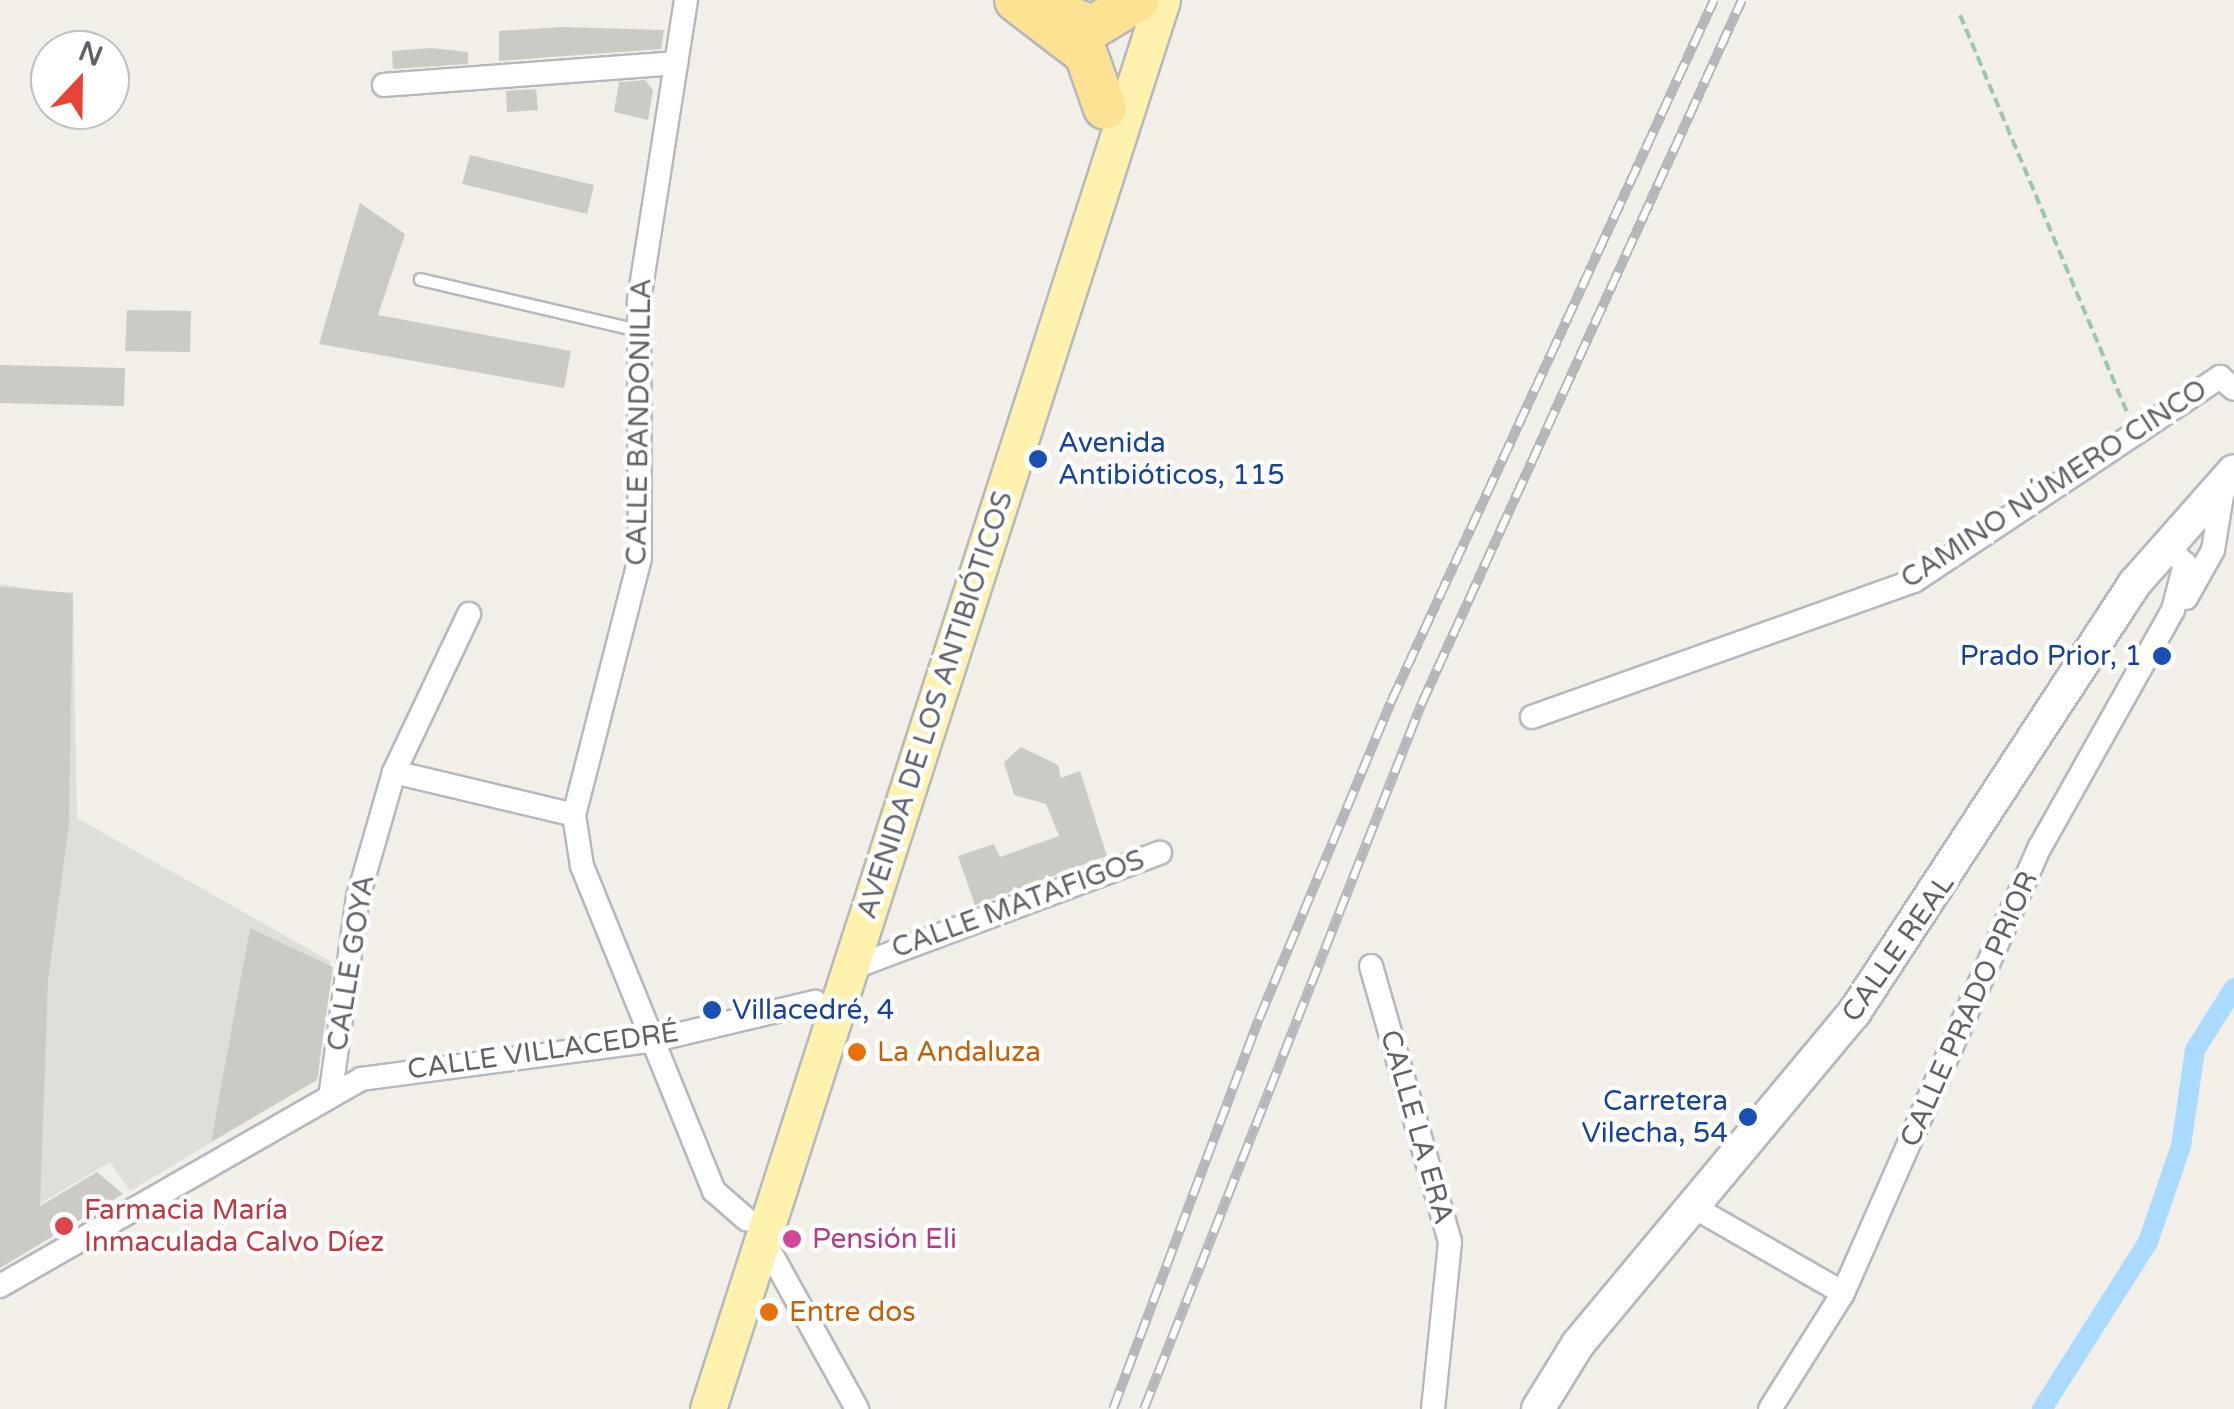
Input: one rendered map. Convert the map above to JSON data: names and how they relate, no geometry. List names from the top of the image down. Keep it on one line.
{"streets":{"main road":["AVENIDA DE LOS ANTIBIÓTICOS"],"street":["CALLE BANDONILLA","CAMINO NÚMERO CINCO","CALLE MATAFIGOS","CALLE REAL","CALLE GOYA","CALLE PRADO PRIOR","CALLE VILLACEDRÉ","CALLE LA ERA"]},"crossings":[["CALLE BANDONILLA","AVENIDA DE LOS ANTIBIÓTICOS"],["CALLE BANDONILLA","CALLE VILLACEDRÉ"],["AVENIDA DE LOS ANTIBIÓTICOS","CALLE MATAFIGOS"],["AVENIDA DE LOS ANTIBIÓTICOS","CALLE VILLACEDRÉ"],["CALLE REAL","CALLE PRADO PRIOR"],["CALLE GOYA","CALLE VILLACEDRÉ"]],"places":["Avenida Antibióticos, 115","Prado Prior, 1","Villacedré, 4","La Andaluza","Carretera Vilecha, 54","Farmacia María Inmaculada Calvo Díez","Pensión Eli","Entre dos"],"north":"top"}
